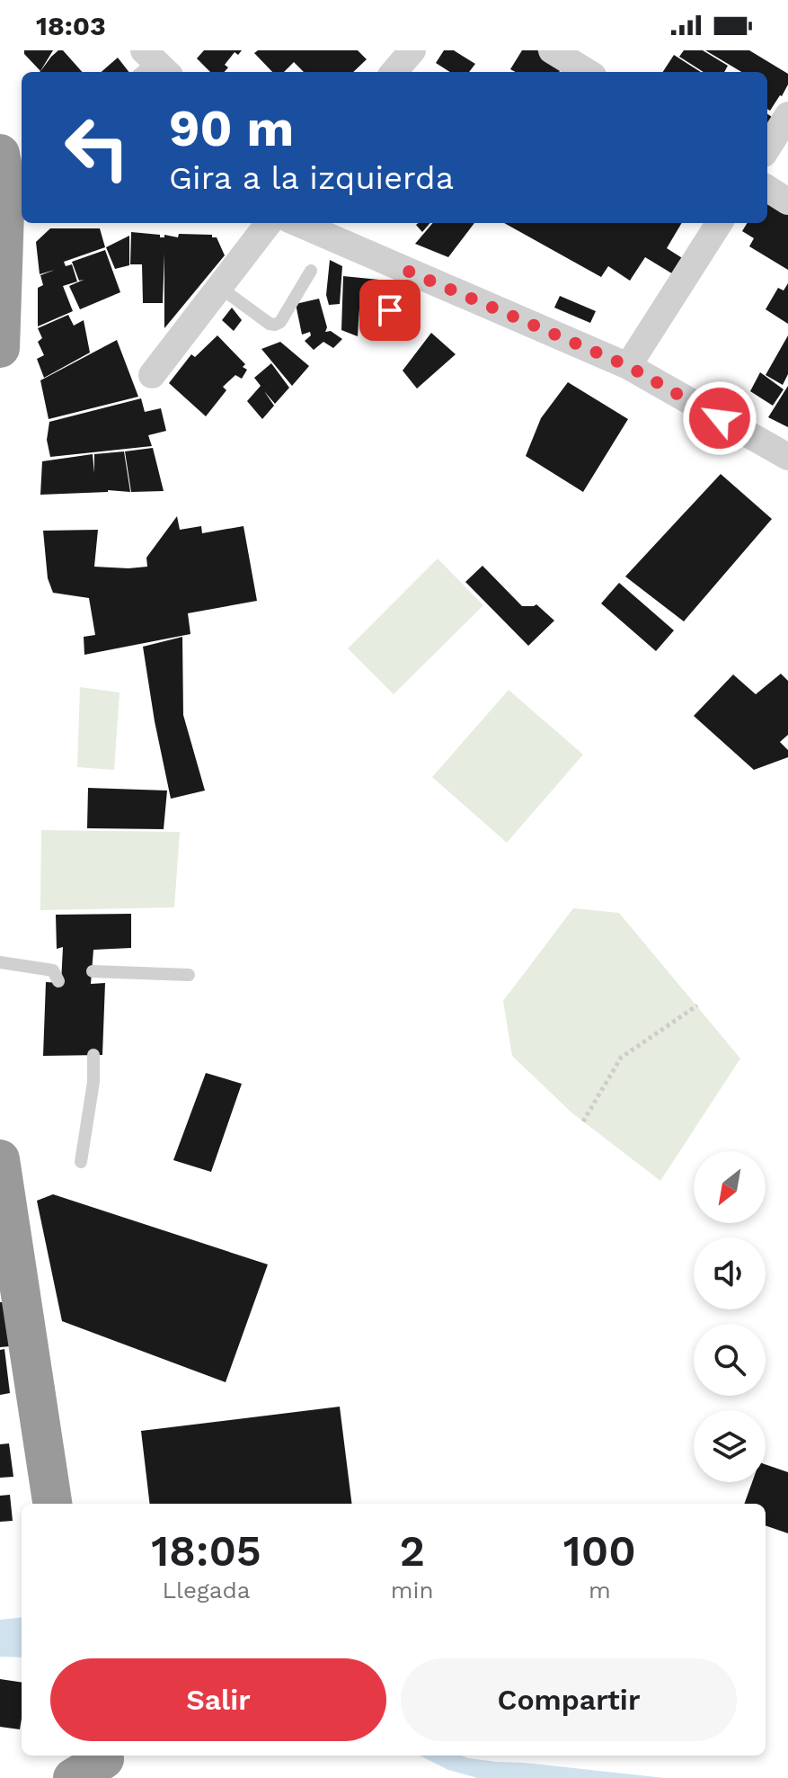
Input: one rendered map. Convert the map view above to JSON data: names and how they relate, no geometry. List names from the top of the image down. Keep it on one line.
{"north":"bottom left","page":{"status":"18:03","turn":["90 m","Gira a la izquierda"],"eta":["18:05","Llegada","2","min","100","m"],"buttons":["Salir","Compartir"]}}
